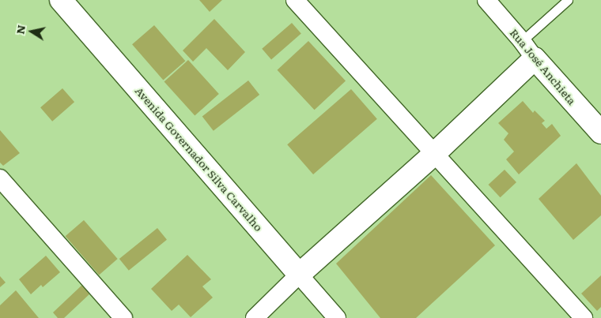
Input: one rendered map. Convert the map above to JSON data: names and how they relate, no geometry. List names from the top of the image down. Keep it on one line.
{"streets":{"street":["Rua José Anchieta","Avenida Governador Silva Carvalho"]},"north":"left"}
